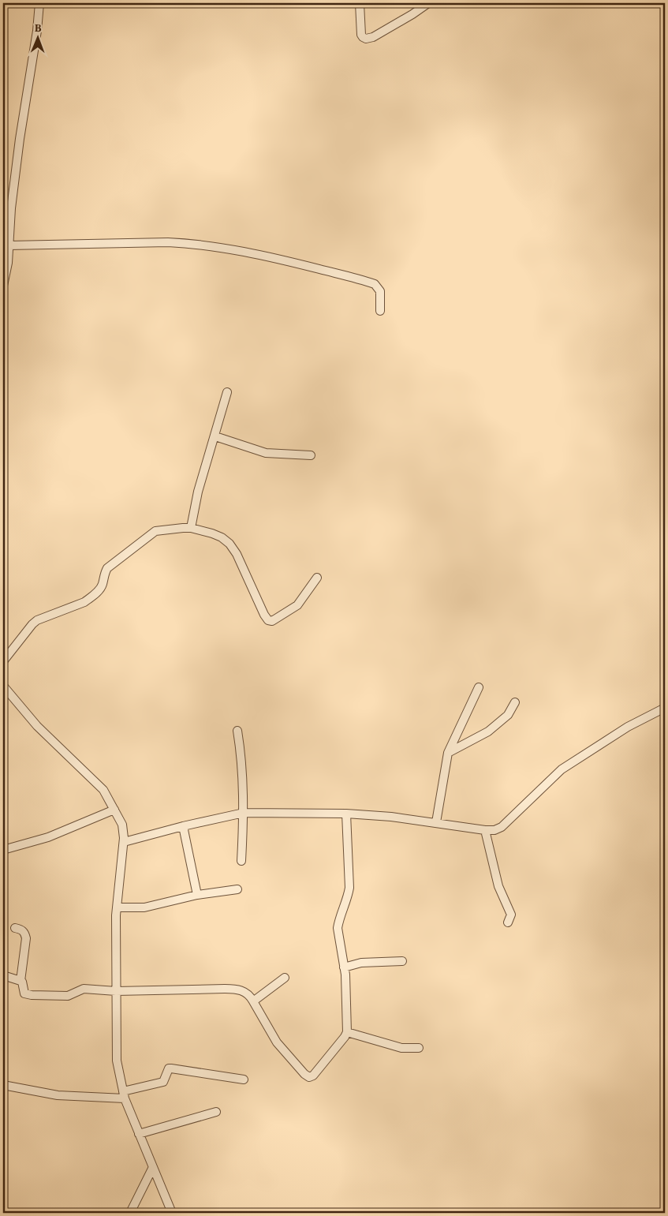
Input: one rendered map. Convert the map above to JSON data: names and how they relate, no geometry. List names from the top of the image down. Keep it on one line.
{"north":"top"}
